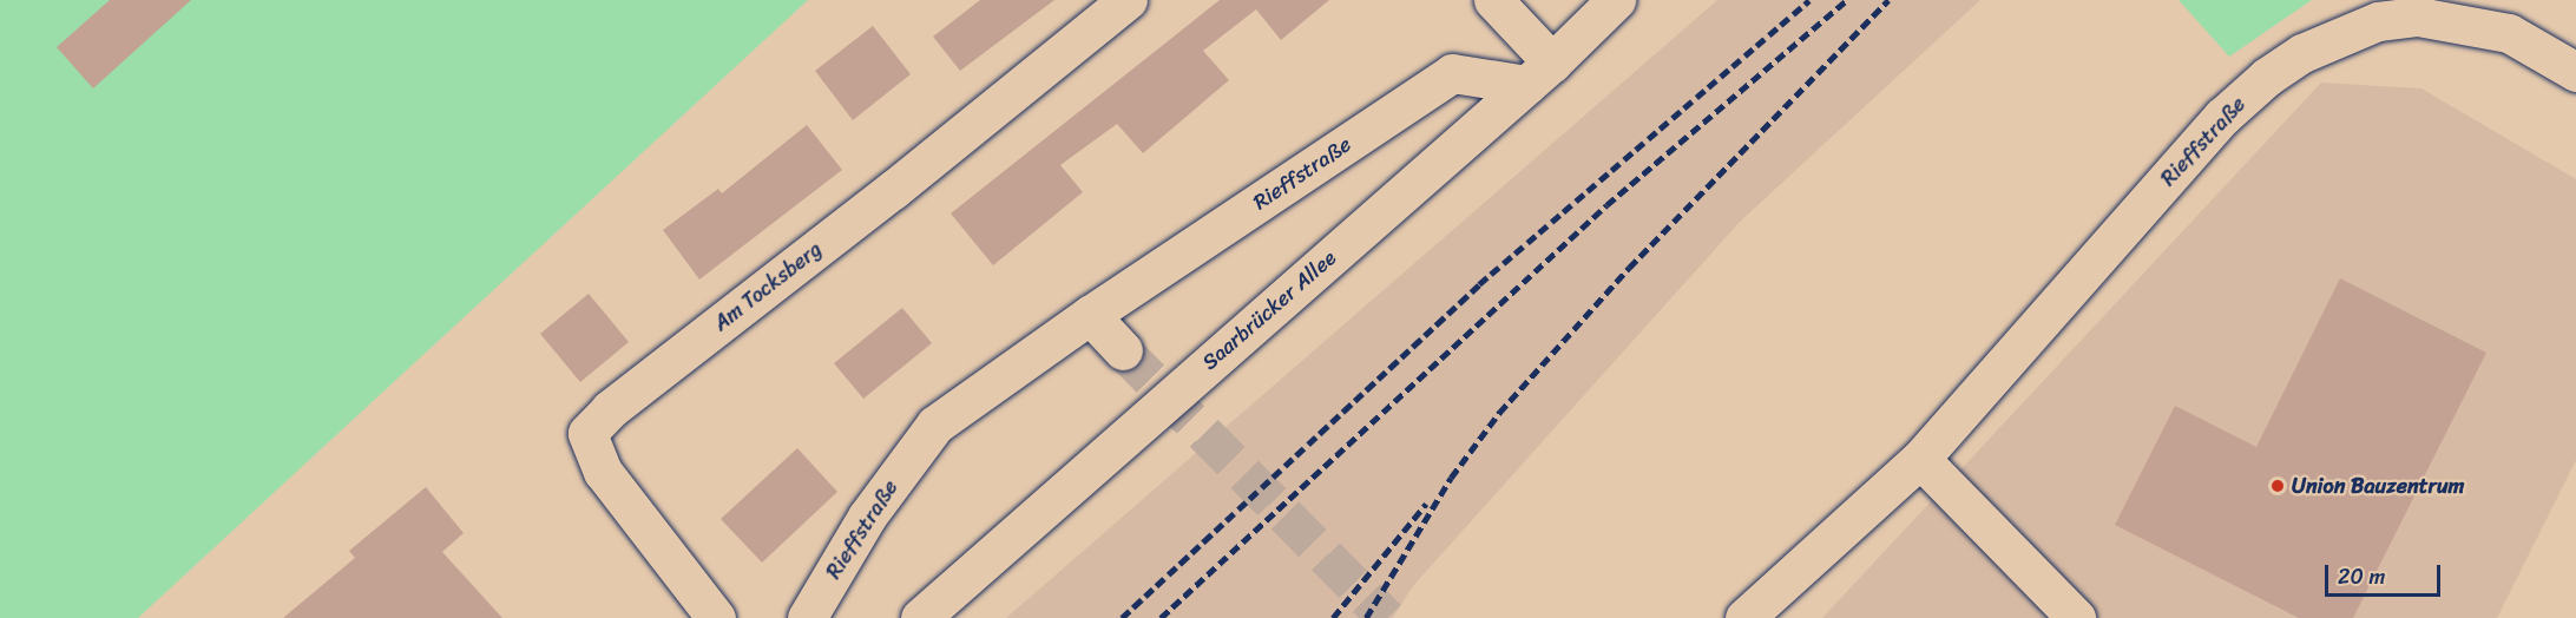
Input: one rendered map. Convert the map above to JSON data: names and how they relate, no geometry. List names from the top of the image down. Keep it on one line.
{"streets":{"street":["Rieffstraße","Am Tocksberg","Saarbrücker Allee"]},"crossings":[["Rieffstraße","Saarbrücker Allee"]],"places":["Union Bauzentrum"],"scale_bar":"20 m"}
